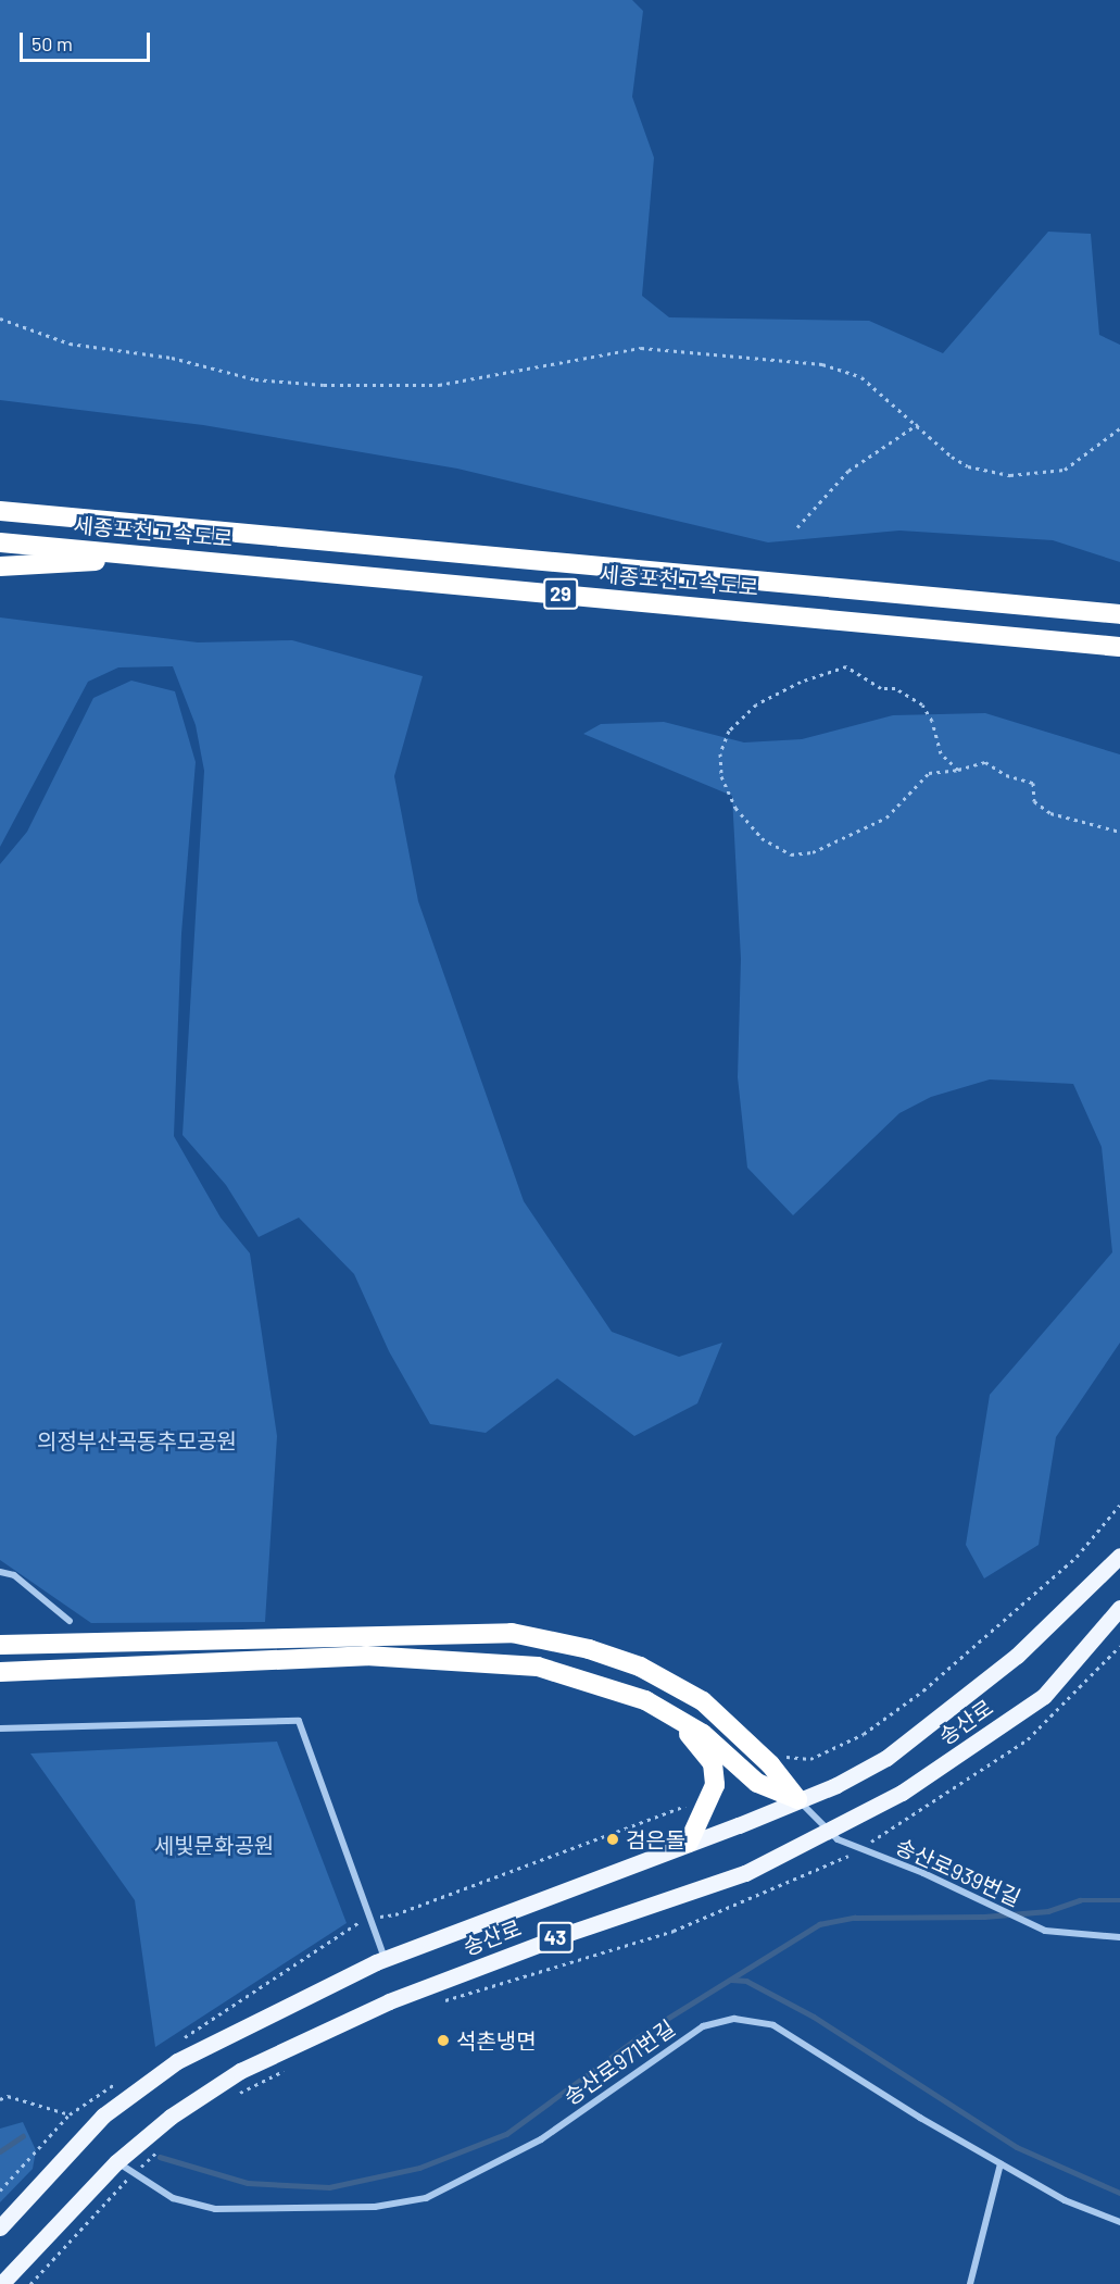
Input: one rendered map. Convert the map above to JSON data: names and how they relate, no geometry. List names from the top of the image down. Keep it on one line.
{"streets":{"highway":["세종포천고속도로","29"],"main road":["송산로","43"],"street":["송산로939번길","송산로971번길"]},"crossings":[["송산로","송산로939번길"],["송산로","송산로971번길"]],"parks":["의정부산곡동추모공원","세빛문화공원"],"places":["검은돌","석촌냉면"],"scale_bar":"50 m"}
